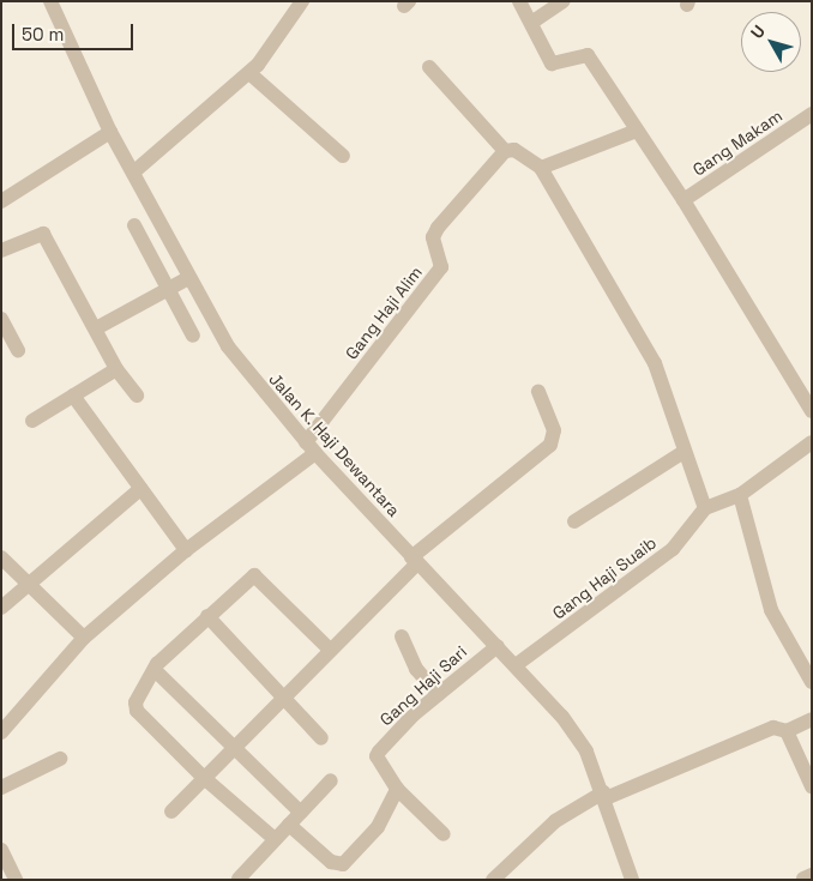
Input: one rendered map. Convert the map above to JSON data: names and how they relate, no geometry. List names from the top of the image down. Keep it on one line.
{"streets":{"street":["Gang Makam","Gang Haji Alim","Jalan K. Haji Dewantara","Gang Haji Suaib","Gang Haji Sari"]},"crossings":[["Gang Haji Alim","Jalan K. Haji Dewantara"],["Jalan K. Haji Dewantara","Gang Haji Suaib"],["Jalan K. Haji Dewantara","Gang Haji Sari"]],"scale_bar":"50 m","north":"top left"}
